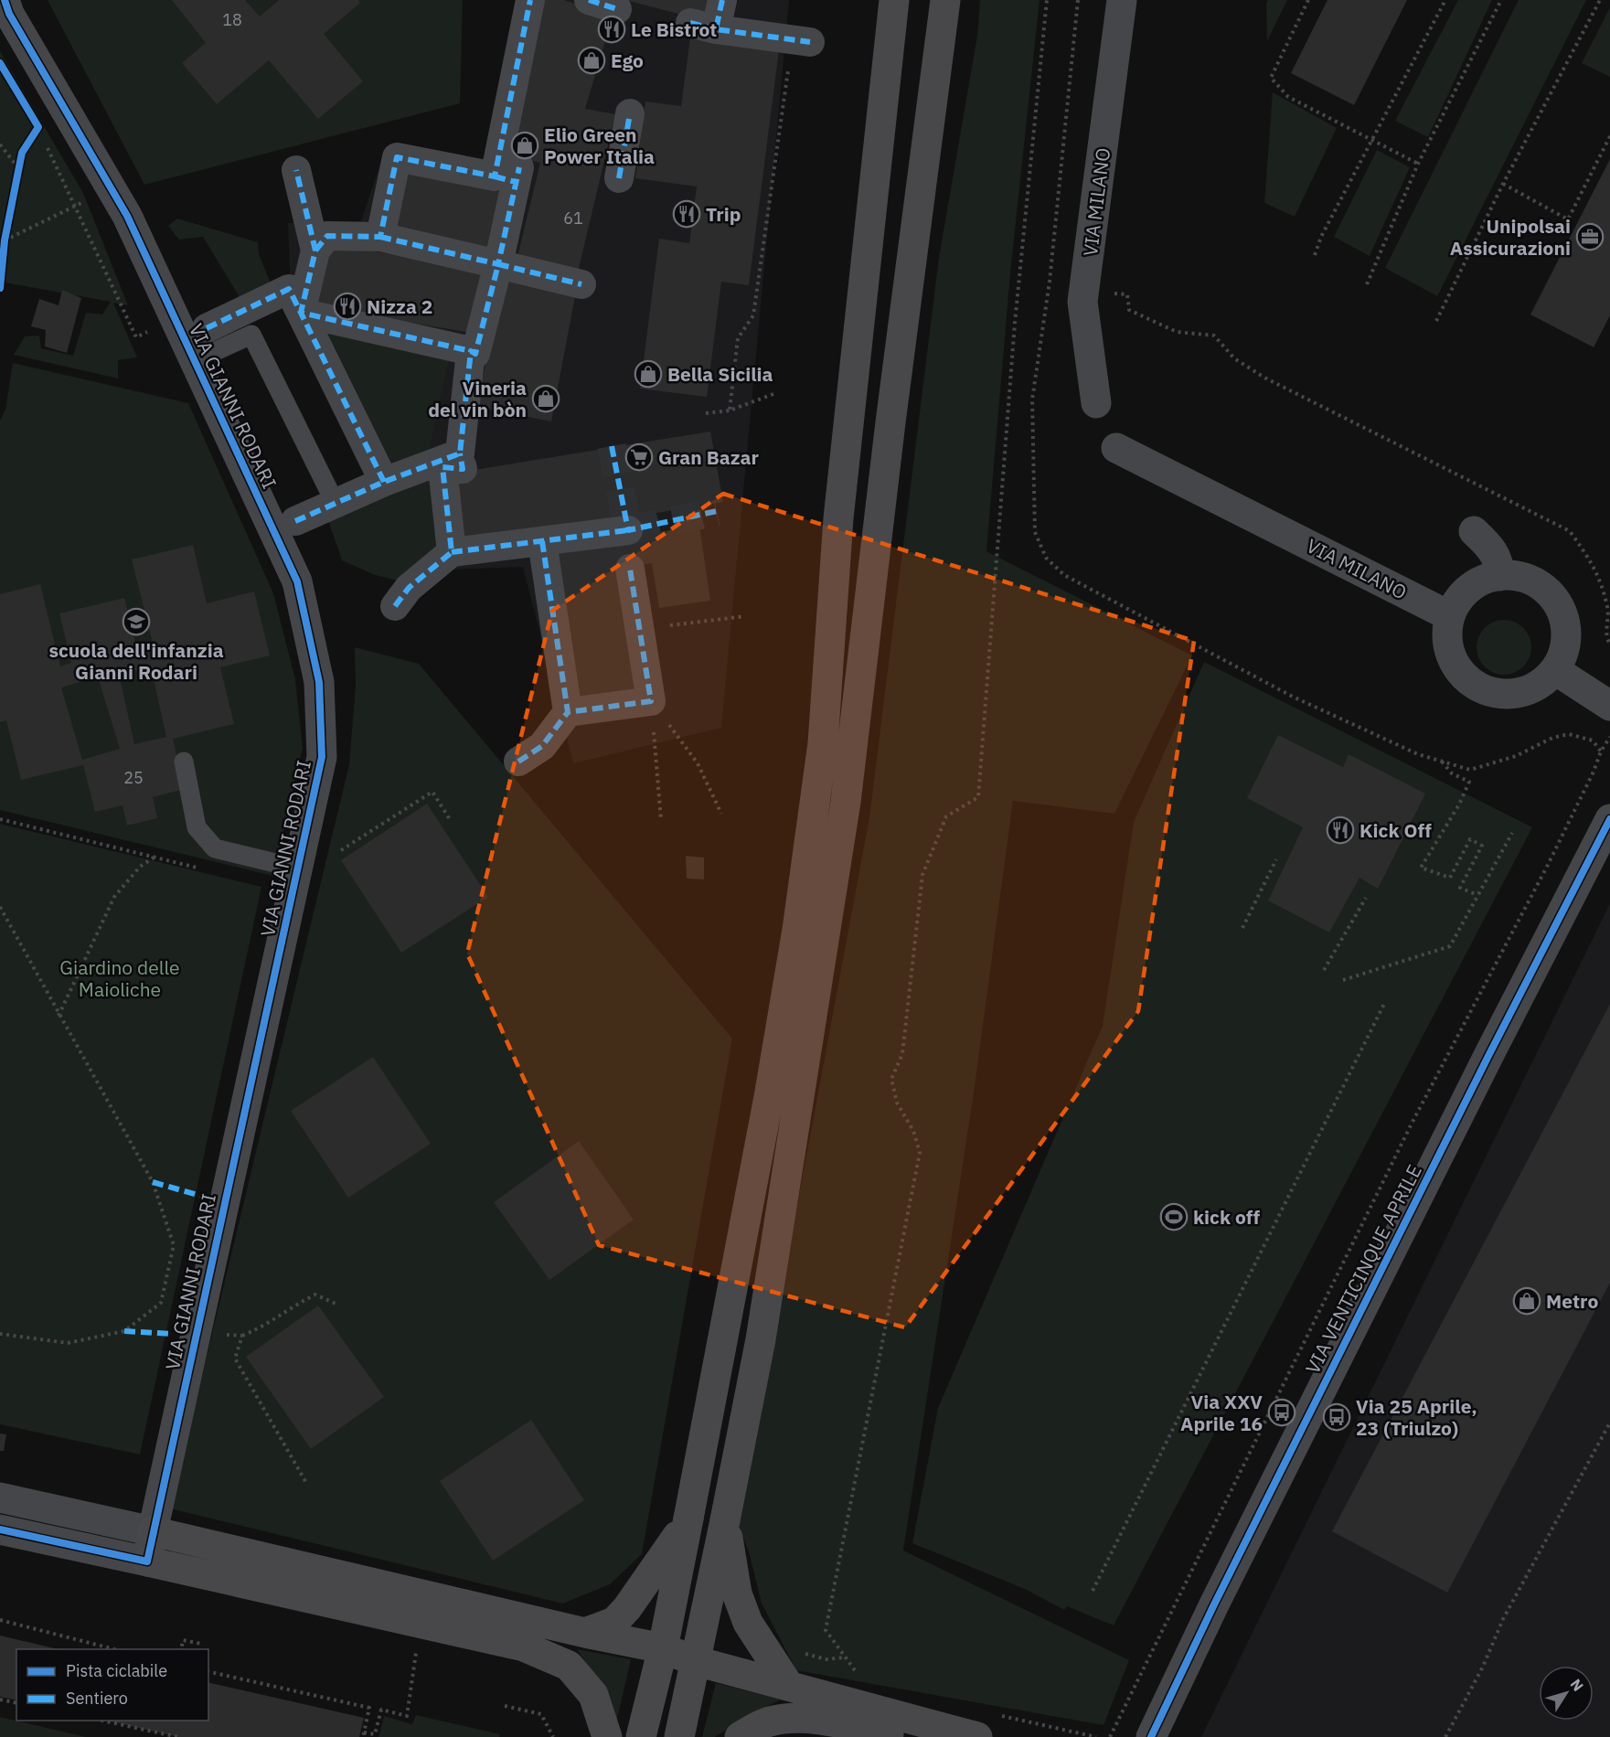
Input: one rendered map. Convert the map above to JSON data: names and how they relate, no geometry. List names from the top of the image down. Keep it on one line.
{"streets":{"street":["VIA MILANO","VIA GIANNI RODARI","VIA VENTICINQUE APRILE"]},"parks":["Giardino delle Maioliche"],"places":{"restaurant":["Le Bistrot","Trip","Nizza 2","Kick Off"],"shop":["Ego","Elio Green Power Italia","Bella Sicilia","Vineria del vin bòn","Metro"],"office":["Unipolsai Assicurazioni"],"supermarket":["Gran Bazar"],"school or university":["scuola dell'infanzia Gianni Rodari"],"sports":["kick off"],"bus stop":["Via XXV Aprile 16","Via 25 Aprile, 23 (Triulzo)"]},"house_numbers":["18","61","25"],"legend":["Pista ciclabile","Sentiero"],"north":"top right"}
